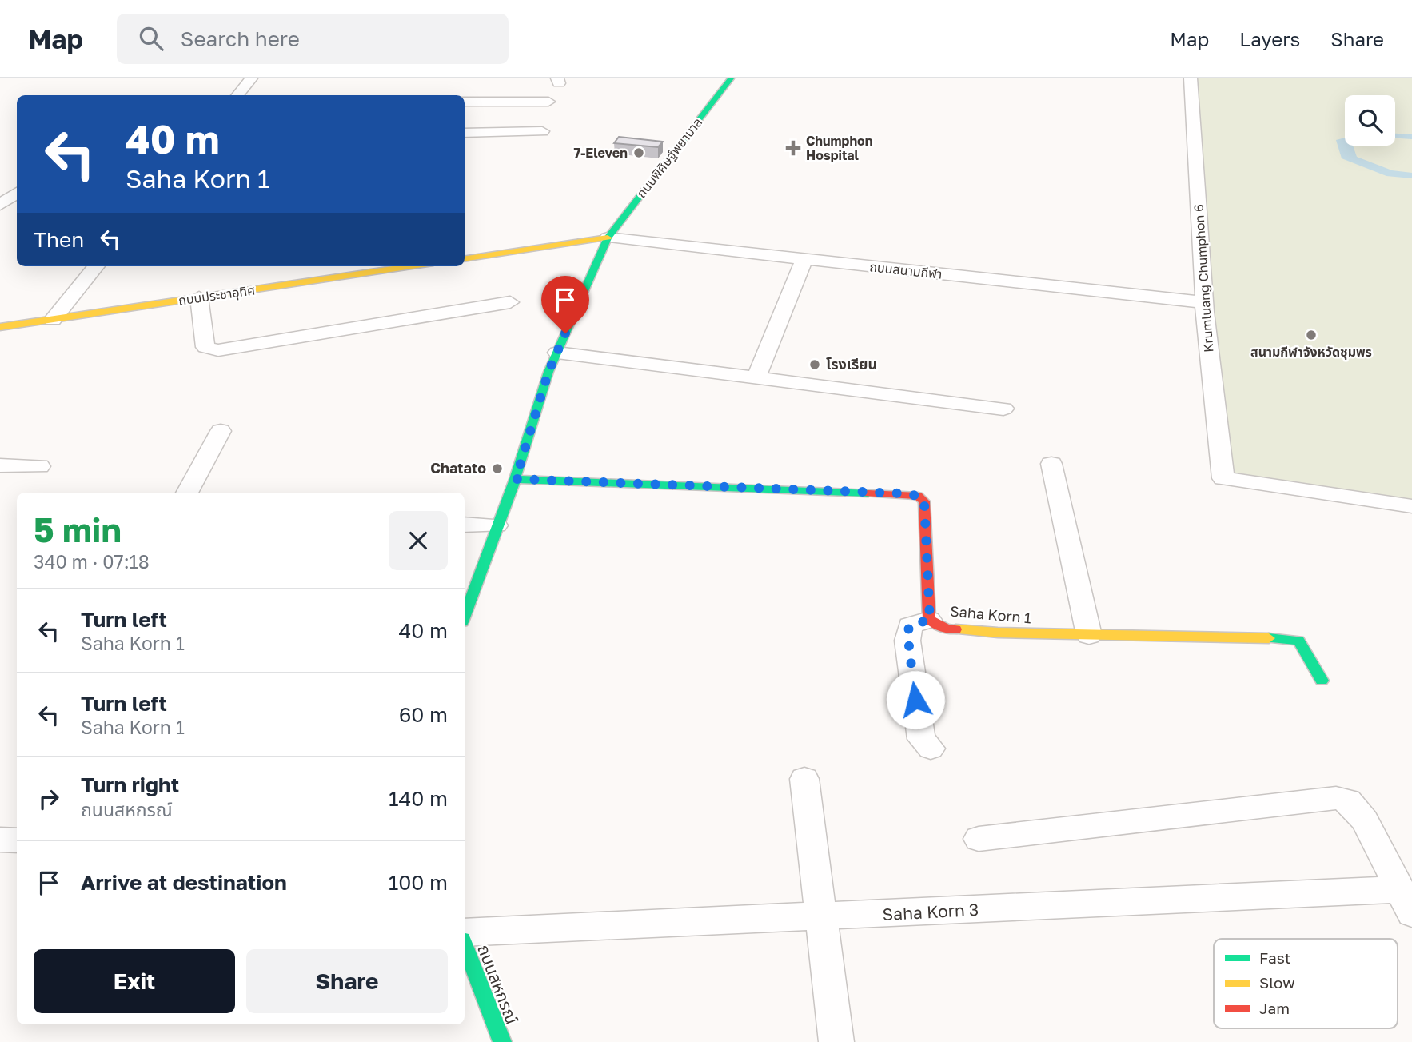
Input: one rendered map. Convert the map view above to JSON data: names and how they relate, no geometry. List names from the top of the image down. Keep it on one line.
{"streets":{"street":["ถนนพิศิษฐ์พยาบาล","ถนนสนามกีฬา","Krumluang Chumphon 6","ถนนประชาอุทิศ","Saha Korn 1","Saha Korn 3","ถนนสหกรณ์"]},"crossings":[["ถนนพิศิษฐ์พยาบาล","ถนนสนามกีฬา"],["ถนนสนามกีฬา","Krumluang Chumphon 6"]],"places":{"health":["Chumphon Hospital"],"other":["7-Eleven","สนามกีฬาจังหวัดชุมพร","โรงเรียน","Chatato"]},"legend":["Fast","Slow","Jam"],"page":{"header":"Map","search":"Search here","nav":["Map","Layers","Share"],"turn":["40 m","Saha Korn 1"],"then":"Then","heading":["5 min","340 m · 07:18"],"list":[{"name":"Turn left","note":"Saha Korn 1","value":"40 m"},{"name":"Turn left","note":"Saha Korn 1","value":"60 m"},{"name":"Turn right","note":"ถนนสหกรณ์","value":"140 m"},{"name":"Arrive at destination","value":"100 m"}],"buttons":["Exit","Share"]}}
